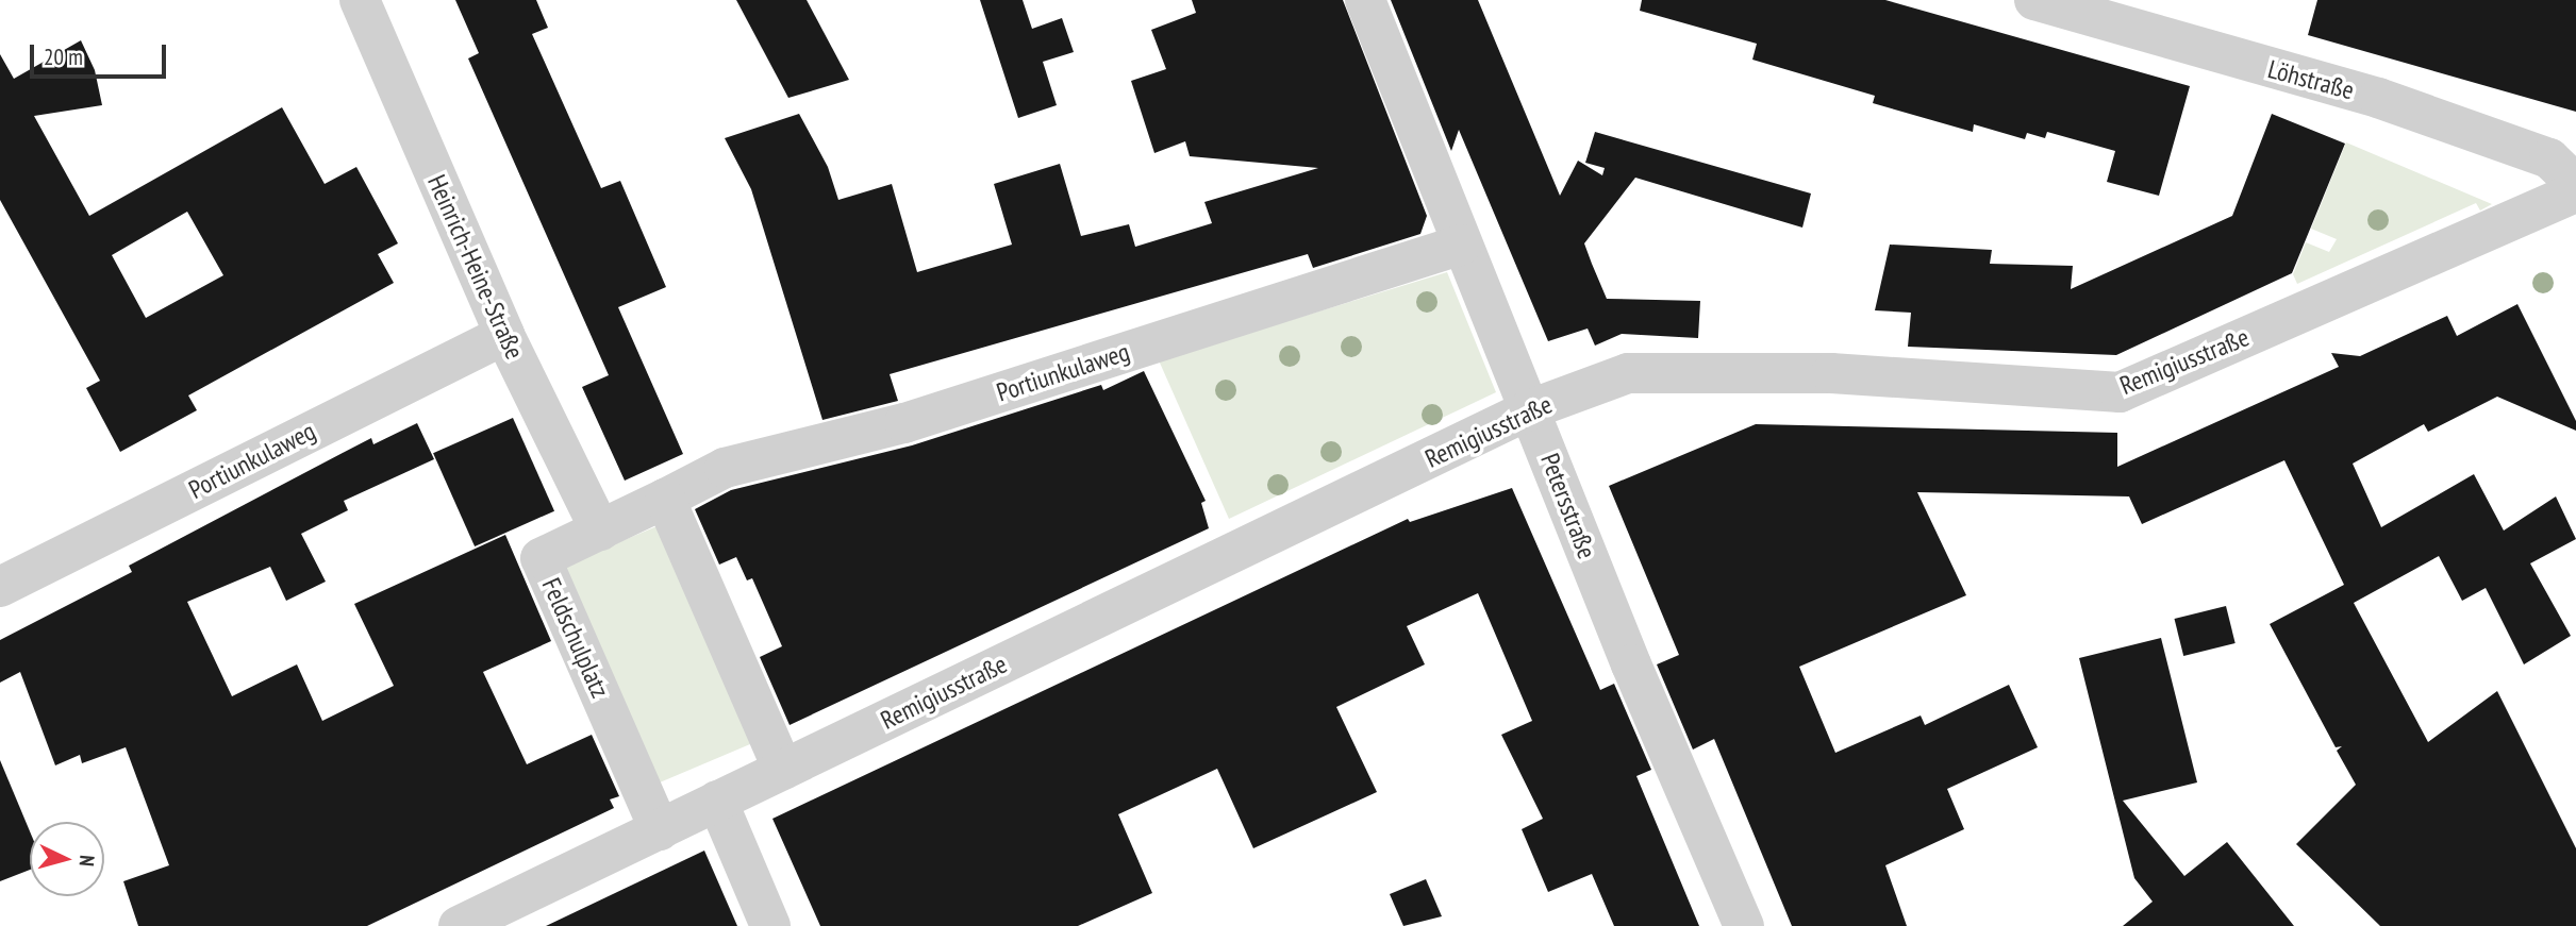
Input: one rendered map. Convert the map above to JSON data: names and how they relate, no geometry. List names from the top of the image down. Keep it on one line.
{"streets":{"street":["Löhstraße","Heinrich-Heine-Straße","Remigiusstraße","Portiunkulaweg","Petersstraße","Feldschulplatz"]},"crossings":[["Heinrich-Heine-Straße","Portiunkulaweg"],["Heinrich-Heine-Straße","Feldschulplatz"],["Remigiusstraße","Petersstraße"],["Remigiusstraße","Feldschulplatz"],["Portiunkulaweg","Petersstraße"],["Portiunkulaweg","Feldschulplatz"]],"scale_bar":"20 m","north":"right"}
